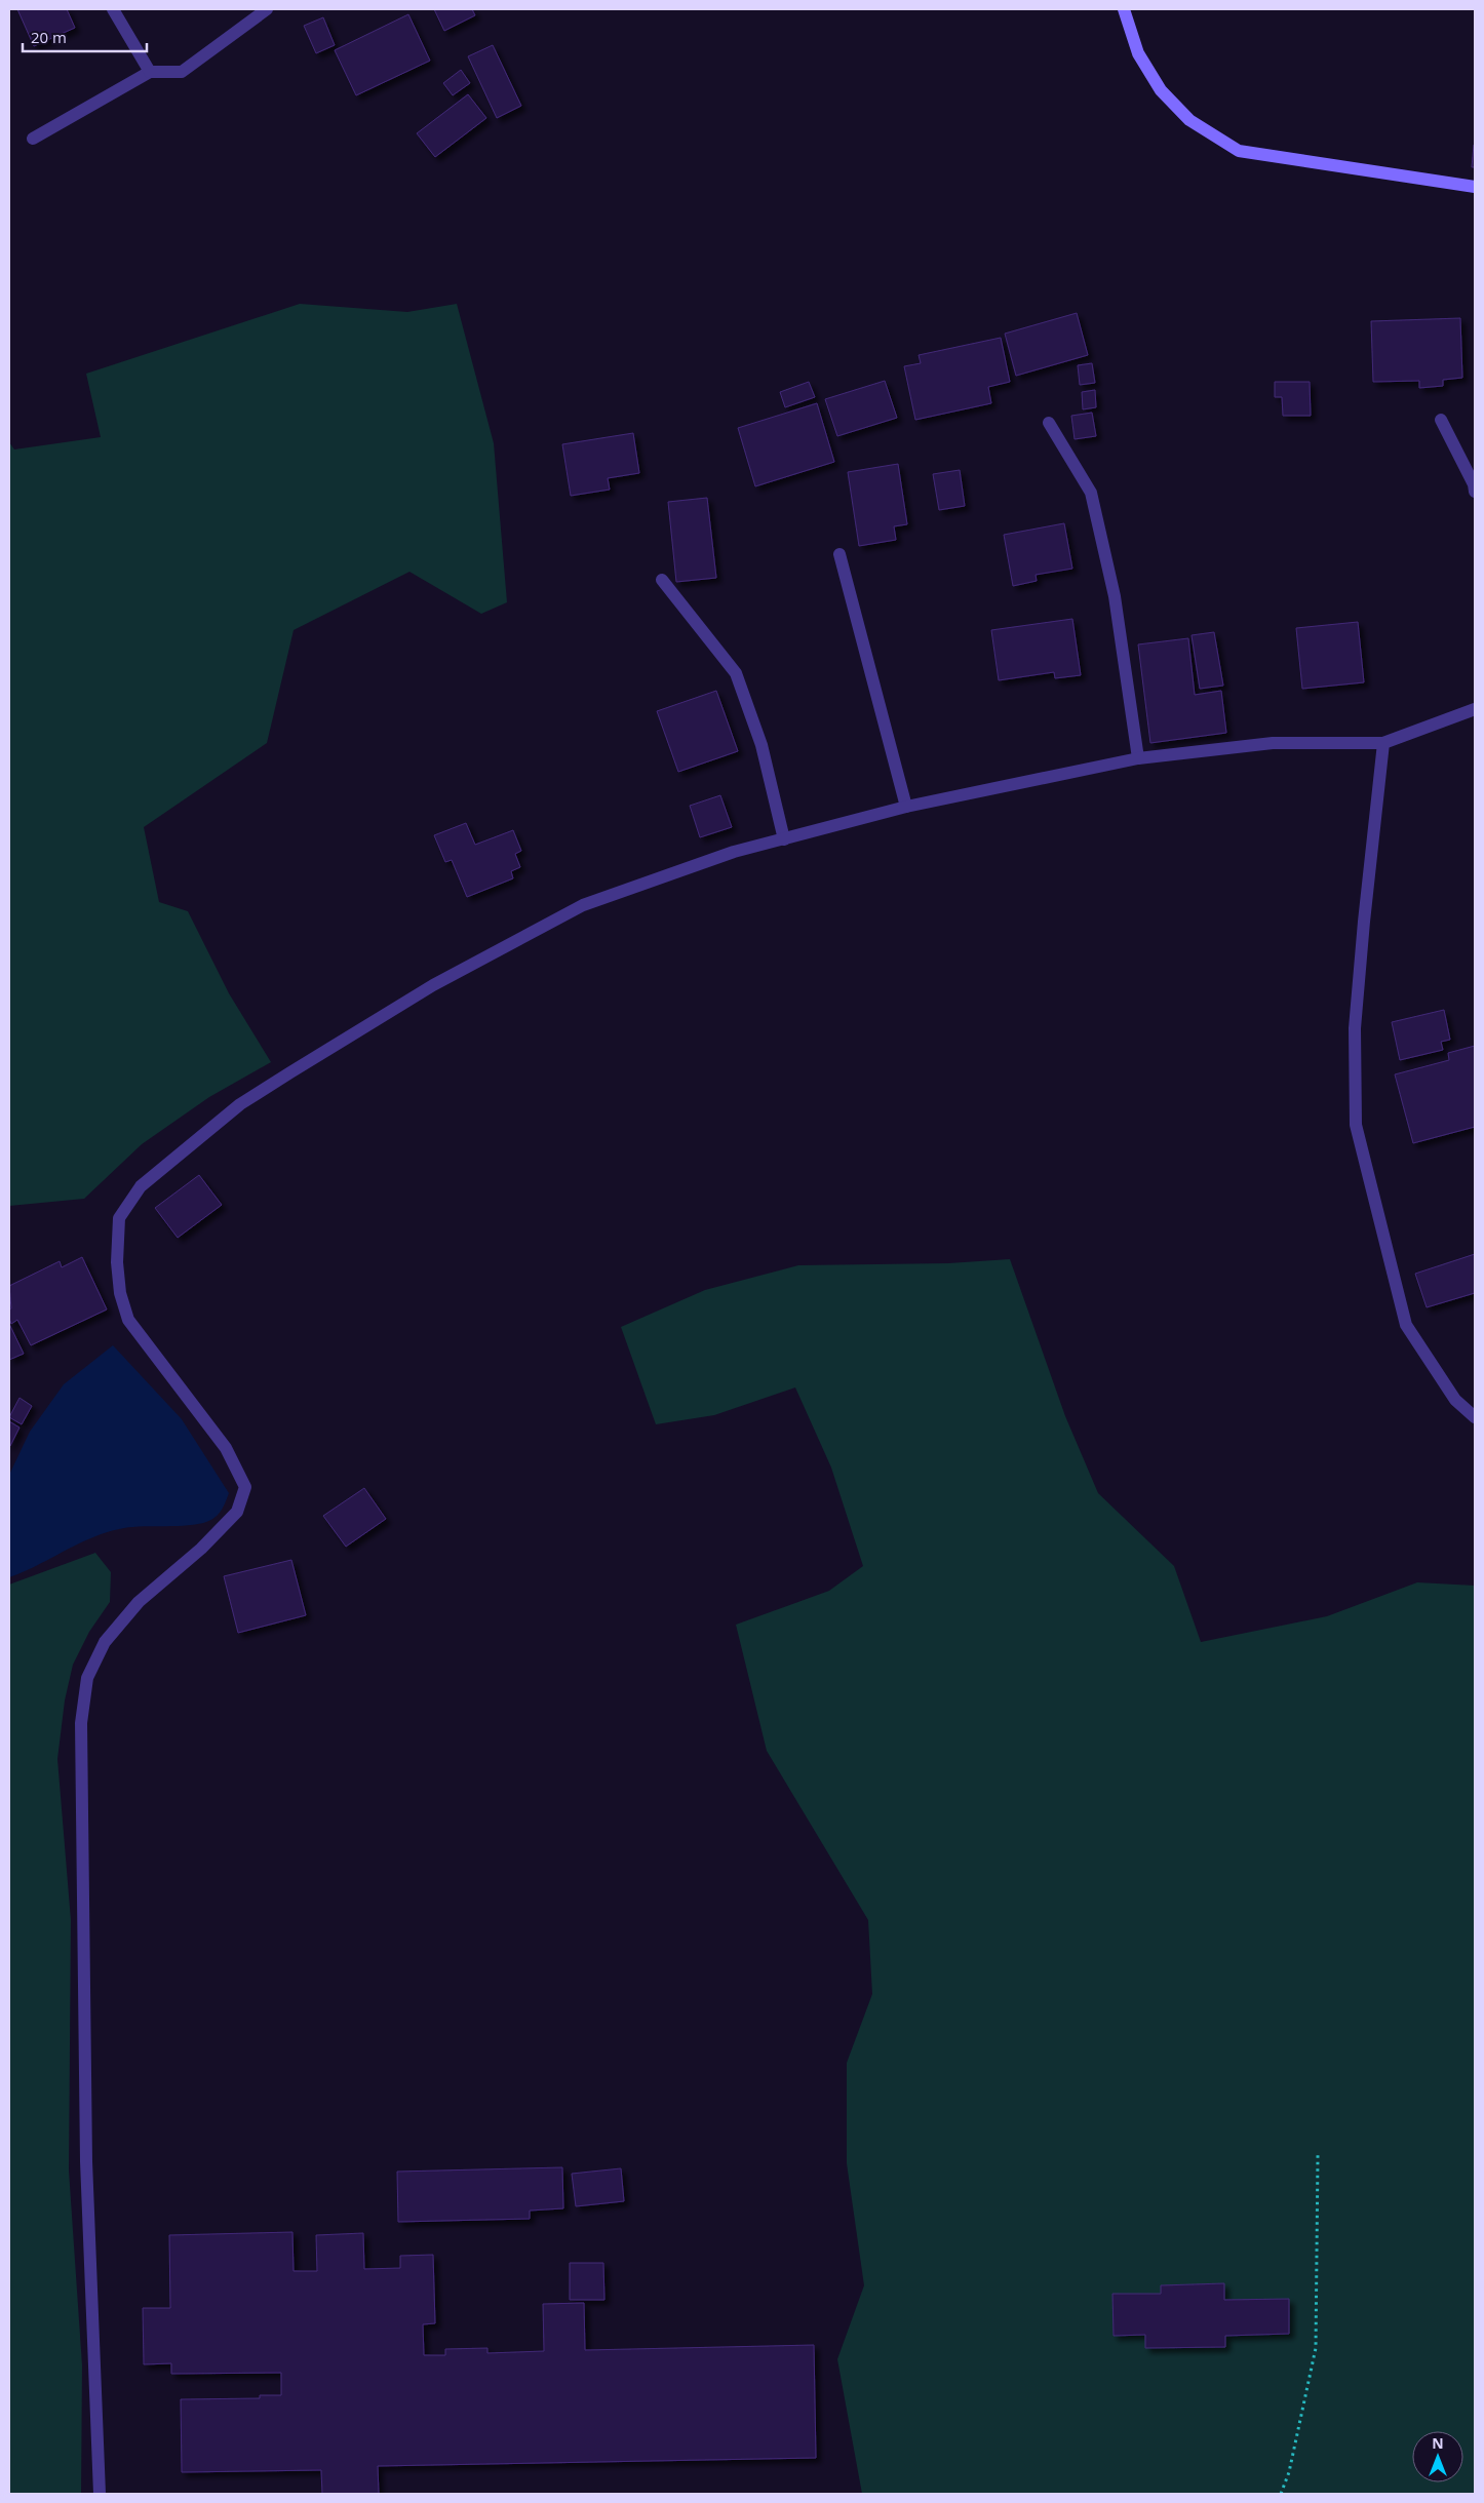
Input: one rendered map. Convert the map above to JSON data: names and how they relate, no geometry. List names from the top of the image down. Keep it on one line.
{"scale_bar":"20 m","north":"top"}
